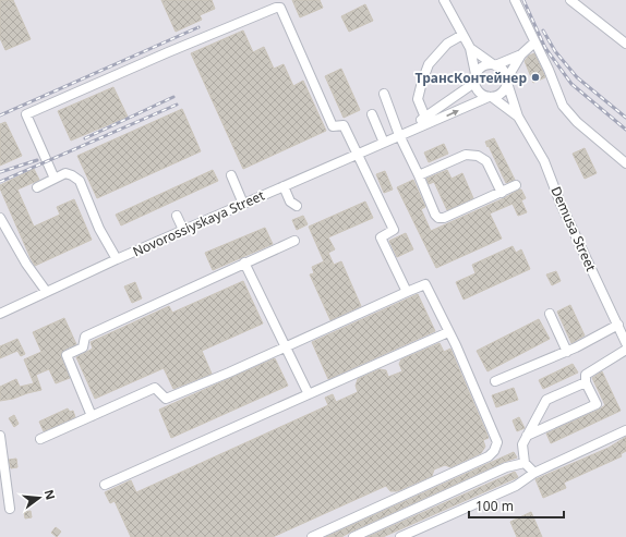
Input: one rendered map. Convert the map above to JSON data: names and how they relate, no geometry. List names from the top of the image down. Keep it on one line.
{"streets":{"street":["Novorossiyskaya Street","Demusa Street"]},"places":["ТрансКонтейнер"],"scale_bar":"100 m","north":"right"}
